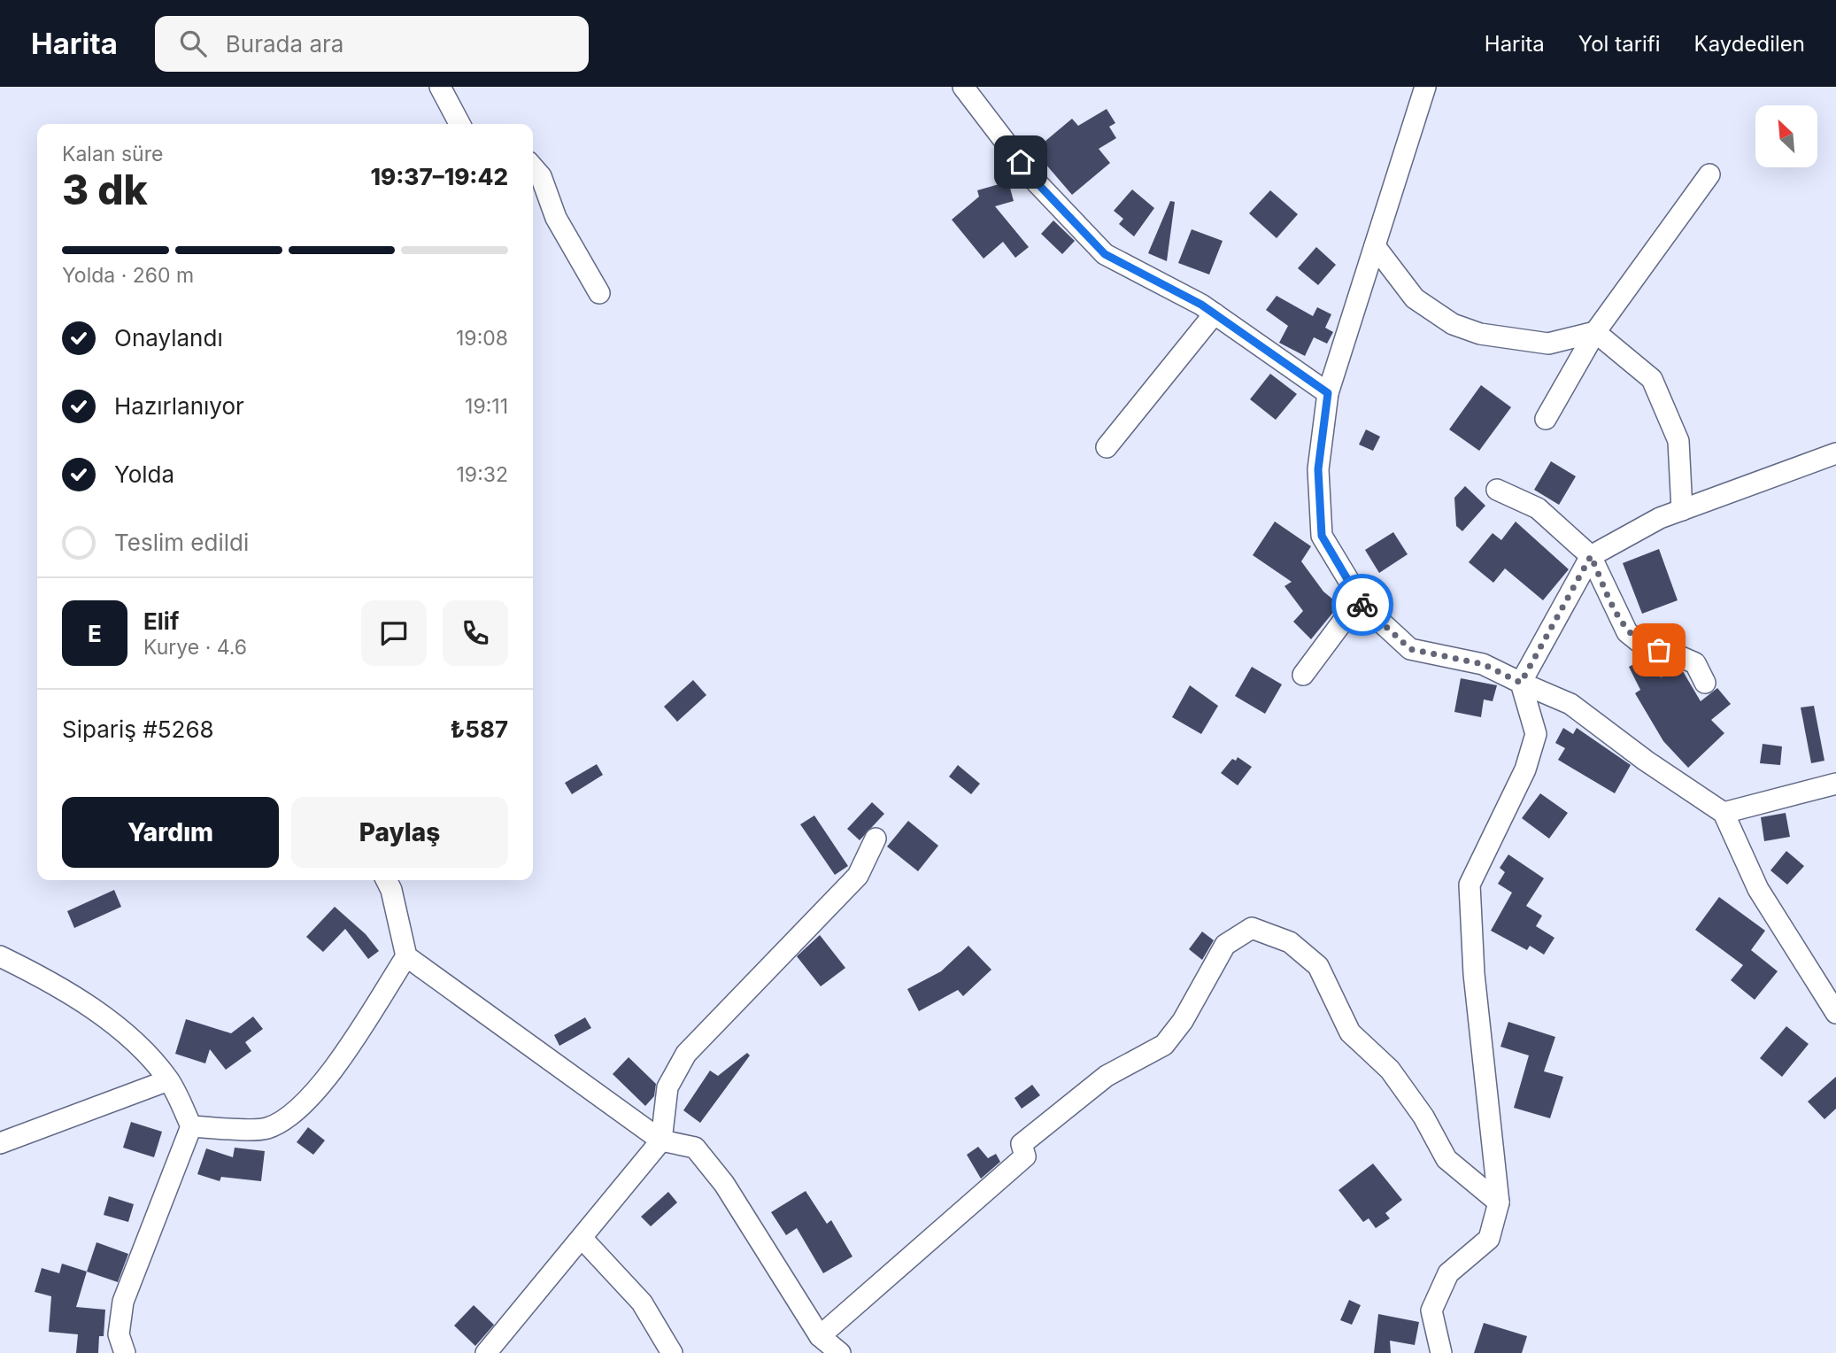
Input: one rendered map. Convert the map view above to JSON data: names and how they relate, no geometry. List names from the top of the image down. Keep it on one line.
{"north":"top left","page":{"header":"Harita","search":"Burada ara","nav":["Harita","Yol tarifi","Kaydedilen"],"heading":["3 dk","Kalan süre","19:37–19:42"],"panel":["Elif","Kurye · 4.6","Sipariş #5268","₺587"],"bar":"Yolda · 260 m","list":[["Onaylandı","19:08"],["Hazırlanıyor","19:11"],["Yolda","19:32"],"Teslim edildi"],"round":"E","buttons":["Yardım","Paylaş"]}}
